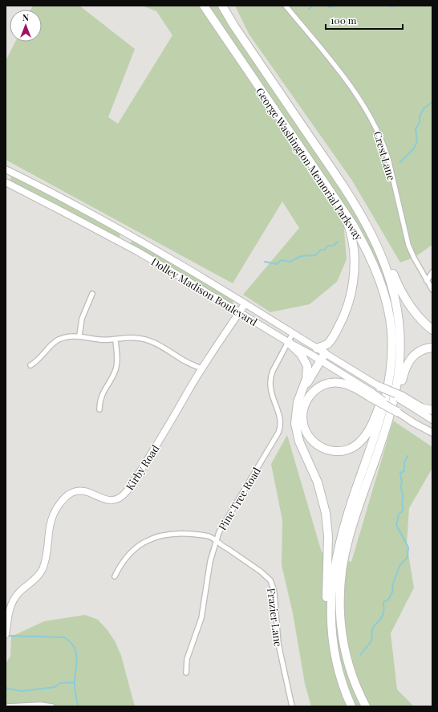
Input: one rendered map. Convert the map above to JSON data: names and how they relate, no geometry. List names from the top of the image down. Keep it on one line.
{"streets":{"highway":["George Washington Memorial Parkway"],"main road":["Dolley Madison Boulevard","Kirby Road"],"street":["Crest Lane","Pine Tree Road","Frazier Lane"]},"crossings":[["Dolley Madison Boulevard","Kirby Road"],["Dolley Madison Boulevard","Pine Tree Road"],["Pine Tree Road","Frazier Lane"]],"scale_bar":"100 m","north":"top"}
